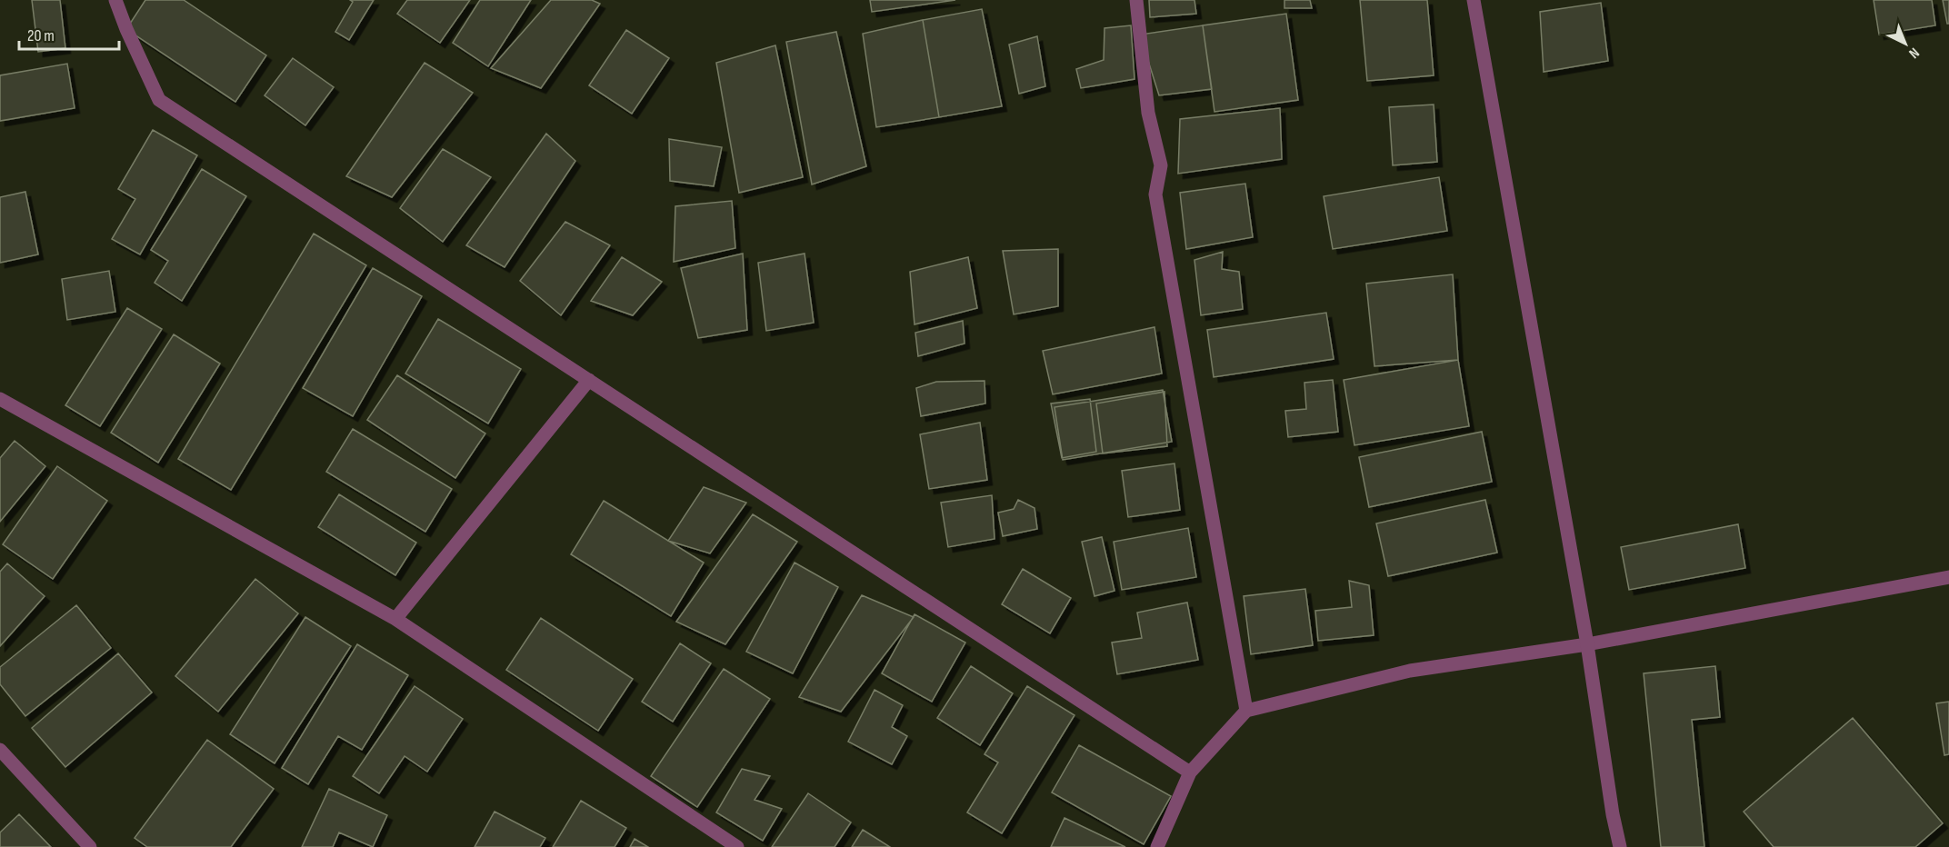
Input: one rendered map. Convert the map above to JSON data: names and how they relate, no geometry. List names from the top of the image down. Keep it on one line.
{"scale_bar":"20 m","north":"bottom right"}
